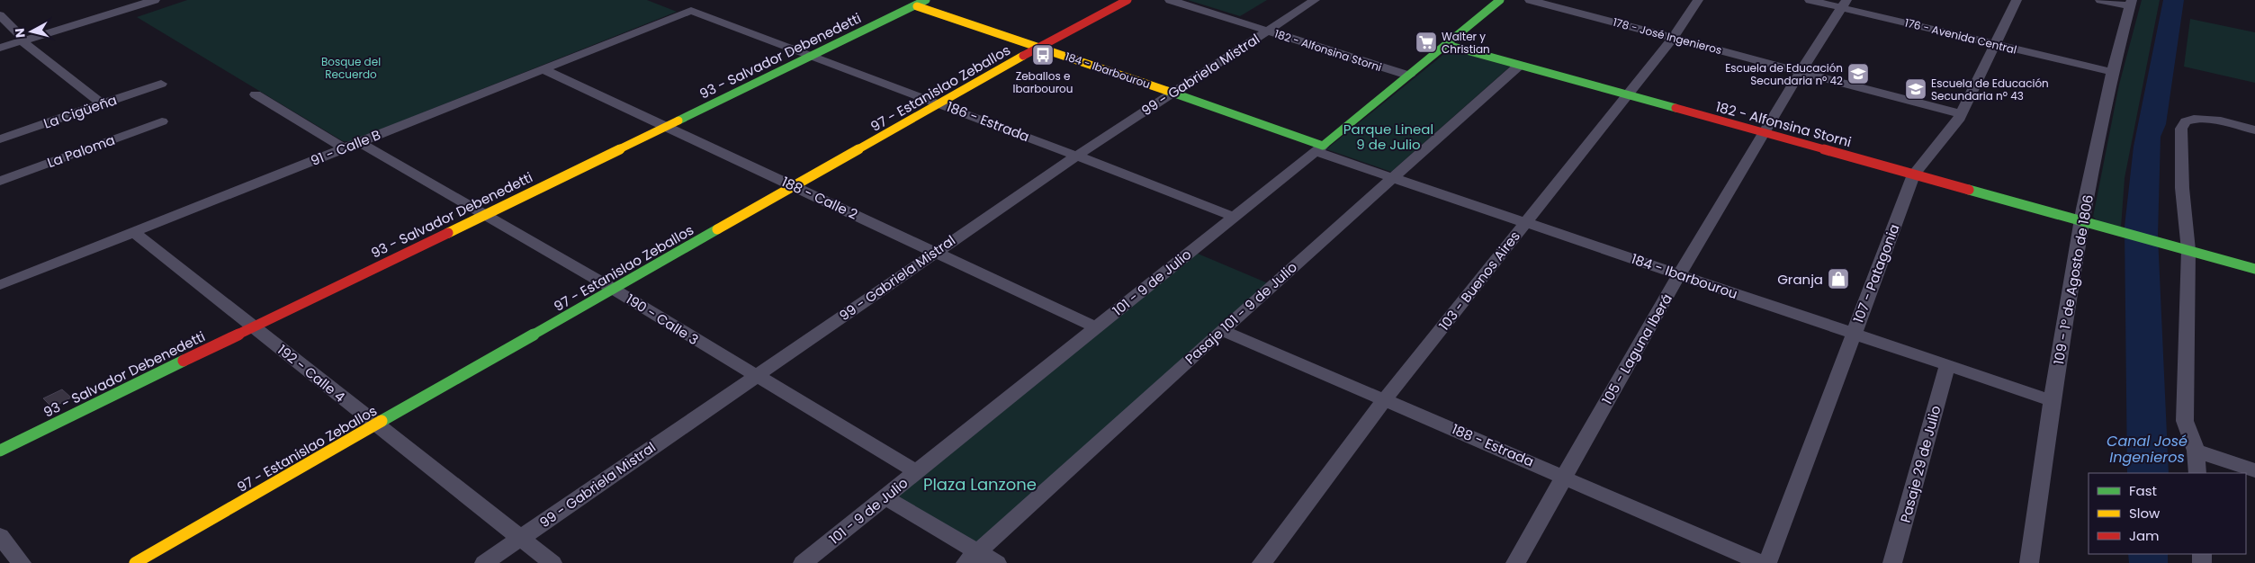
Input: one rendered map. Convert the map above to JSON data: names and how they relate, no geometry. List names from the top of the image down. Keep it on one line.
{"streets":{"street":["178 - José Ingenieros","176 - Avenida Central","182 - Alfonsina Storni","93 - Salvador Debenedetti","184 - Ibarbourou","99 - Gabriela Mistral","97 - Estanislao Zeballos","La Cigüeña","186 - Estrada","91 - Calle B","La Paloma","188 - Calle 2","107 - Patagonia","109 - 1° de Agosto de 1806","103 - Buenos Aires","101 - 9 de Julio","Pasaje 101 - 9 de Julio","190 - Calle 3","105 - Laguna Iberá","192 - Calle 4","188 - Estrada","Pasaje 29 de Julio"]},"crossings":[["178 - José Ingenieros","107 - Patagonia"],["178 - José Ingenieros","103 - Buenos Aires"],["178 - José Ingenieros","105 - Laguna Iberá"],["176 - Avenida Central","107 - Patagonia"],["176 - Avenida Central","109 - 1° de Agosto de 1806"],["176 - Avenida Central","105 - Laguna Iberá"],["182 - Alfonsina Storni","99 - Gabriela Mistral"],["182 - Alfonsina Storni","107 - Patagonia"],["182 - Alfonsina Storni","109 - 1° de Agosto de 1806"],["182 - Alfonsina Storni","103 - Buenos Aires"],["182 - Alfonsina Storni","101 - 9 de Julio"],["182 - Alfonsina Storni","Pasaje 101 - 9 de Julio"],["182 - Alfonsina Storni","105 - Laguna Iberá"],["93 - Salvador Debenedetti","184 - Ibarbourou"],["93 - Salvador Debenedetti","186 - Estrada"],["93 - Salvador Debenedetti","188 - Calle 2"],["93 - Salvador Debenedetti","190 - Calle 3"],["93 - Salvador Debenedetti","192 - Calle 4"],["184 - Ibarbourou","99 - Gabriela Mistral"],["184 - Ibarbourou","97 - Estanislao Zeballos"],["184 - Ibarbourou","107 - Patagonia"],["184 - Ibarbourou","109 - 1° de Agosto de 1806"],["184 - Ibarbourou","103 - Buenos Aires"],["184 - Ibarbourou","101 - 9 de Julio"],["184 - Ibarbourou","Pasaje 101 - 9 de Julio"],["184 - Ibarbourou","105 - Laguna Iberá"],["184 - Ibarbourou","Pasaje 29 de Julio"],["99 - Gabriela Mistral","186 - Estrada"],["99 - Gabriela Mistral","188 - Calle 2"],["99 - Gabriela Mistral","190 - Calle 3"],["99 - Gabriela Mistral","192 - Calle 4"],["97 - Estanislao Zeballos","186 - Estrada"],["97 - Estanislao Zeballos","188 - Calle 2"],["97 - Estanislao Zeballos","190 - Calle 3"],["97 - Estanislao Zeballos","192 - Calle 4"],["186 - Estrada","91 - Calle B"],["186 - Estrada","101 - 9 de Julio"],["91 - Calle B","188 - Calle 2"],["91 - Calle B","190 - Calle 3"],["91 - Calle B","192 - Calle 4"],["188 - Calle 2","101 - 9 de Julio"],["103 - Buenos Aires","188 - Estrada"],["101 - 9 de Julio","190 - Calle 3"],["Pasaje 101 - 9 de Julio","188 - Estrada"],["105 - Laguna Iberá","188 - Estrada"]],"water":["Canal José Ingenieros"],"parks":["Bosque del Recuerdo","Parque Lineal 9 de Julio","Plaza Lanzone"],"places":{"supermarket":["Walter y Christian"],"bus stop":["Zeballos e Ibarbourou"],"school or university":["Escuela de Educación Secundaria nº 42","Escuela de Educación Secundaria nº 43"],"shop":["Granja"]},"legend":["Fast","Slow","Jam"],"north":"left"}
